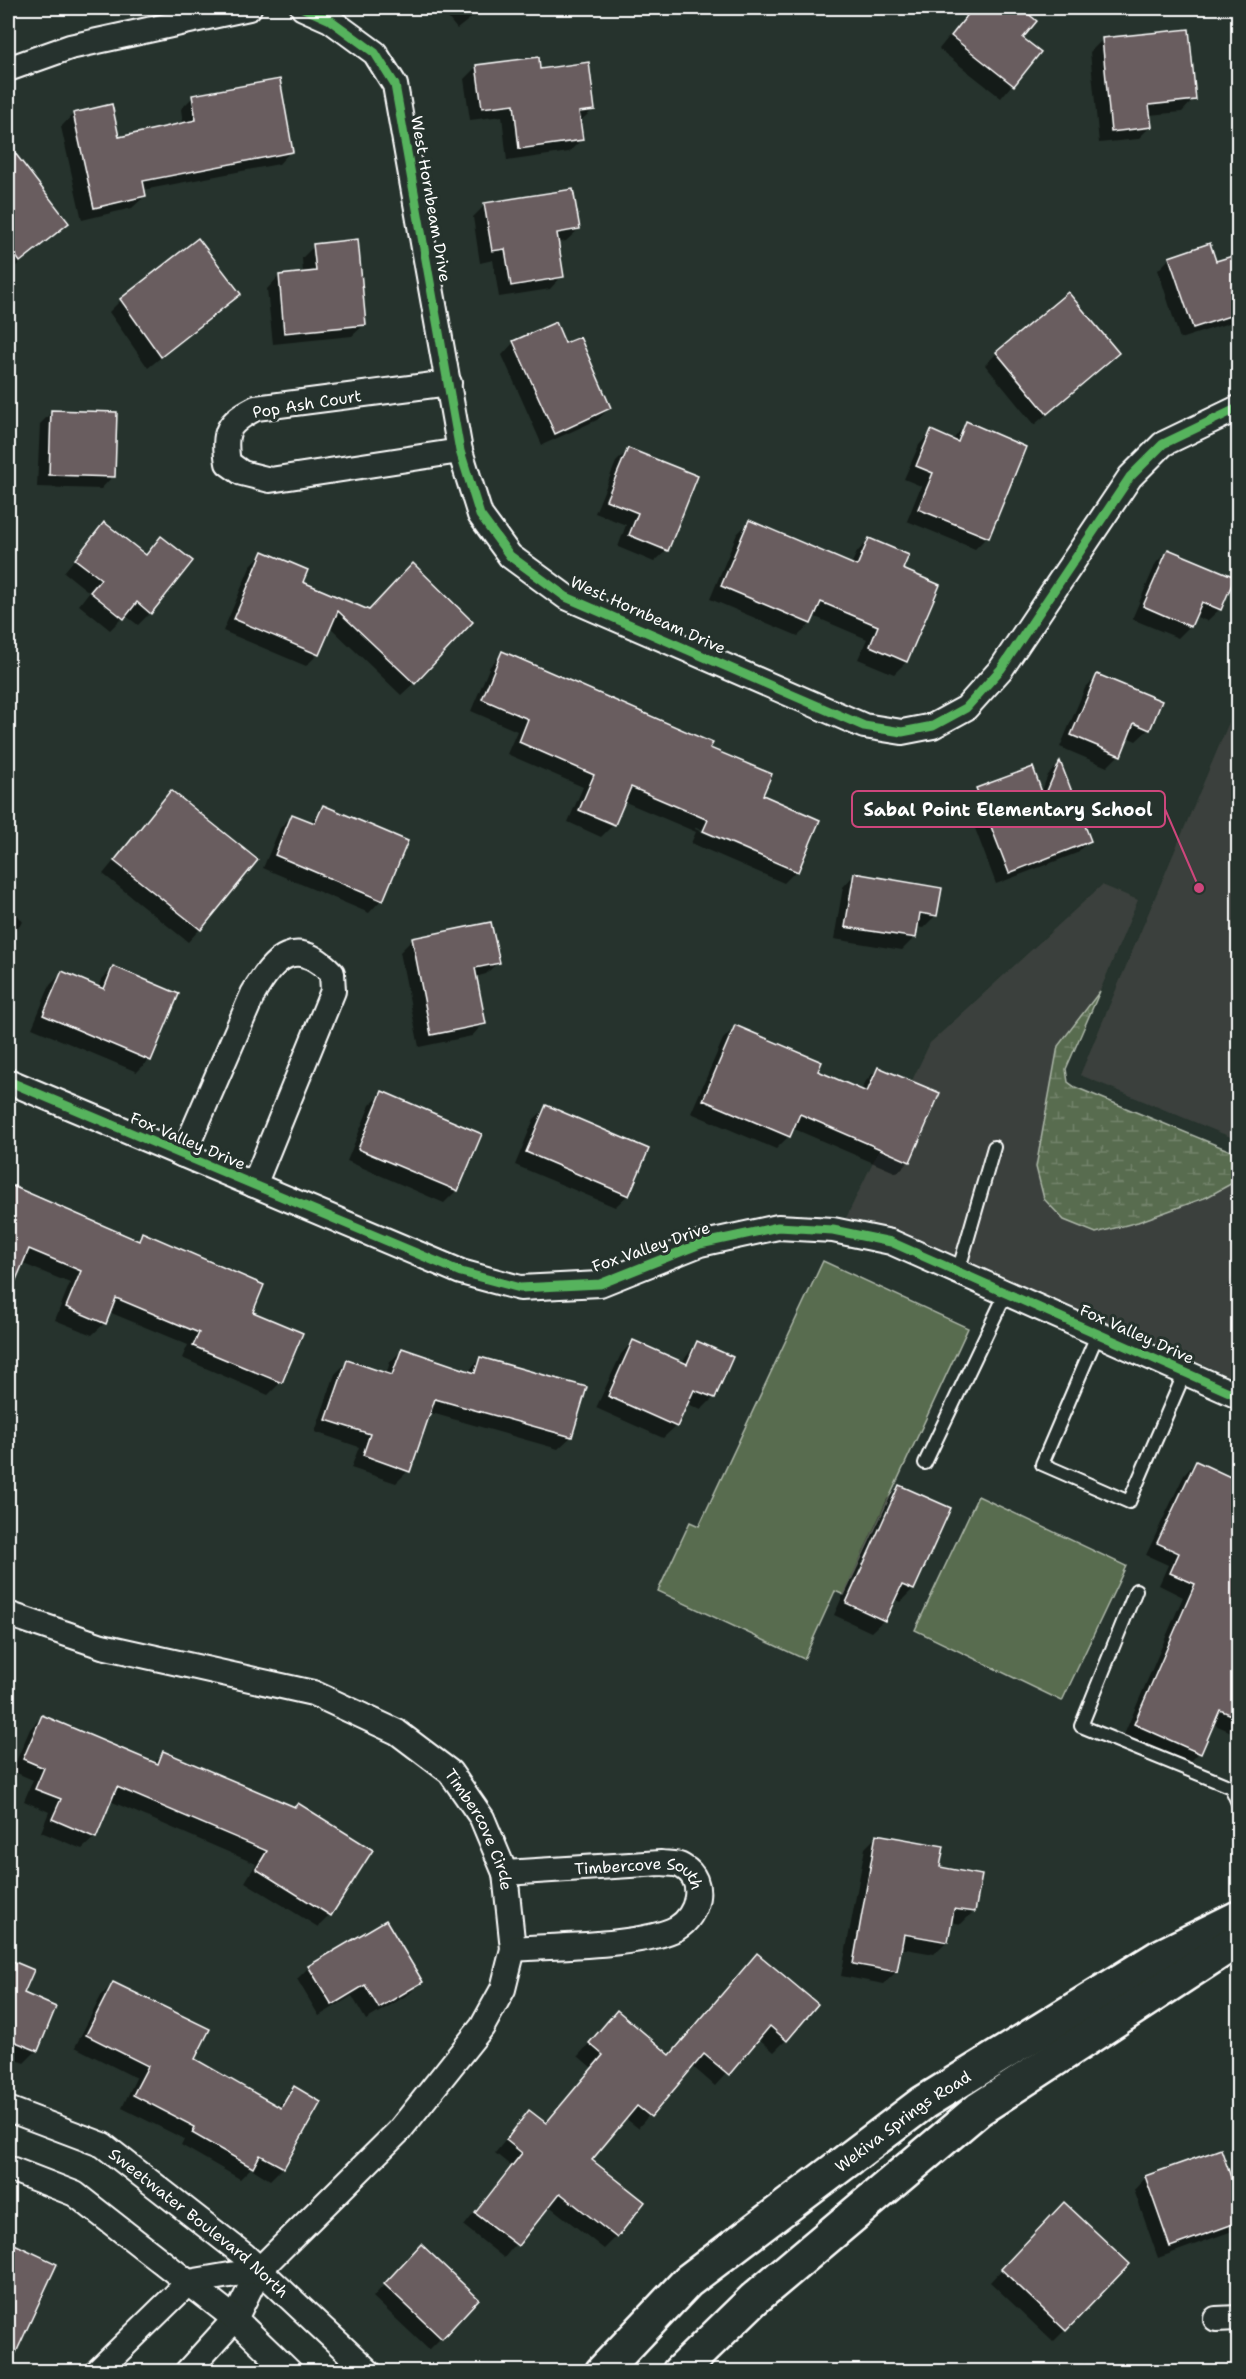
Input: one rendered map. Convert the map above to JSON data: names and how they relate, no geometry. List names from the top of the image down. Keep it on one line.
{"streets":{"main road":["Wekiva Springs Road"],"street":["West Hornbeam Drive","Pop Ash Court","Fox Valley Drive","Timbercove Circle","Timbercove South","Sweetwater Boulevard North"]},"crossings":[["West Hornbeam Drive","Pop Ash Court"],["Timbercove Circle","Timbercove South"],["Timbercove Circle","Sweetwater Boulevard North"]],"places":["Sabal Point Elementary School"]}
